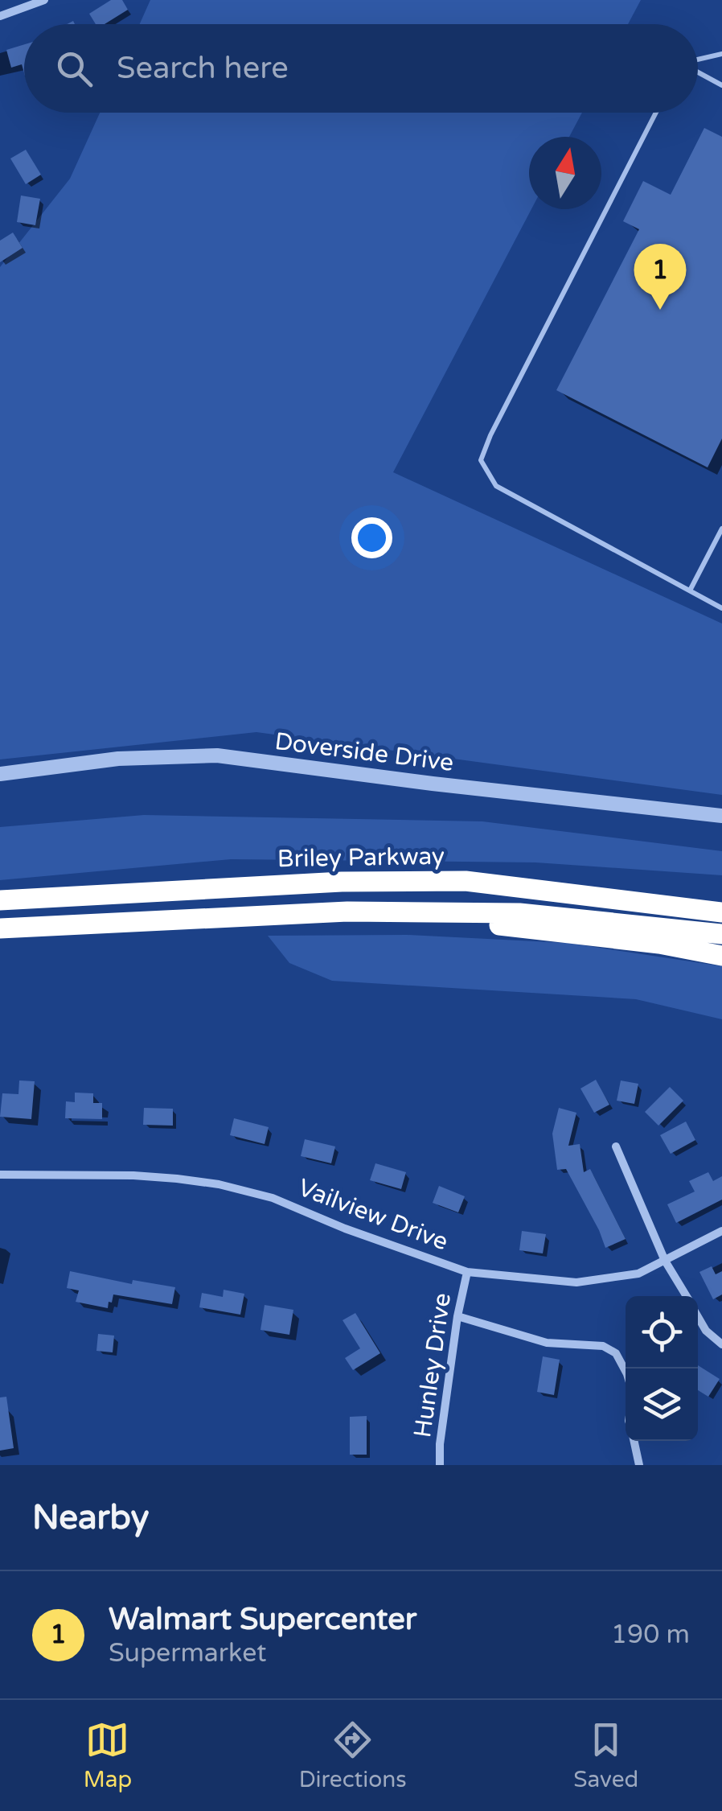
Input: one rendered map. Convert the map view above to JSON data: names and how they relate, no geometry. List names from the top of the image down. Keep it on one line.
{"streets":{"highway":["Briley Parkway"],"street":["Doverside Drive","Vailview Drive","Hunley Drive"]},"crossings":[["Vailview Drive","Hunley Drive"]],"north":"top","page":{"search":"Search here","pins":"1","heading":"Nearby","list":[{"mark":"1","name":"Walmart Supercenter","note":"Supermarket","value":"190 m"}],"nav":["Map","Directions","Saved"]}}
